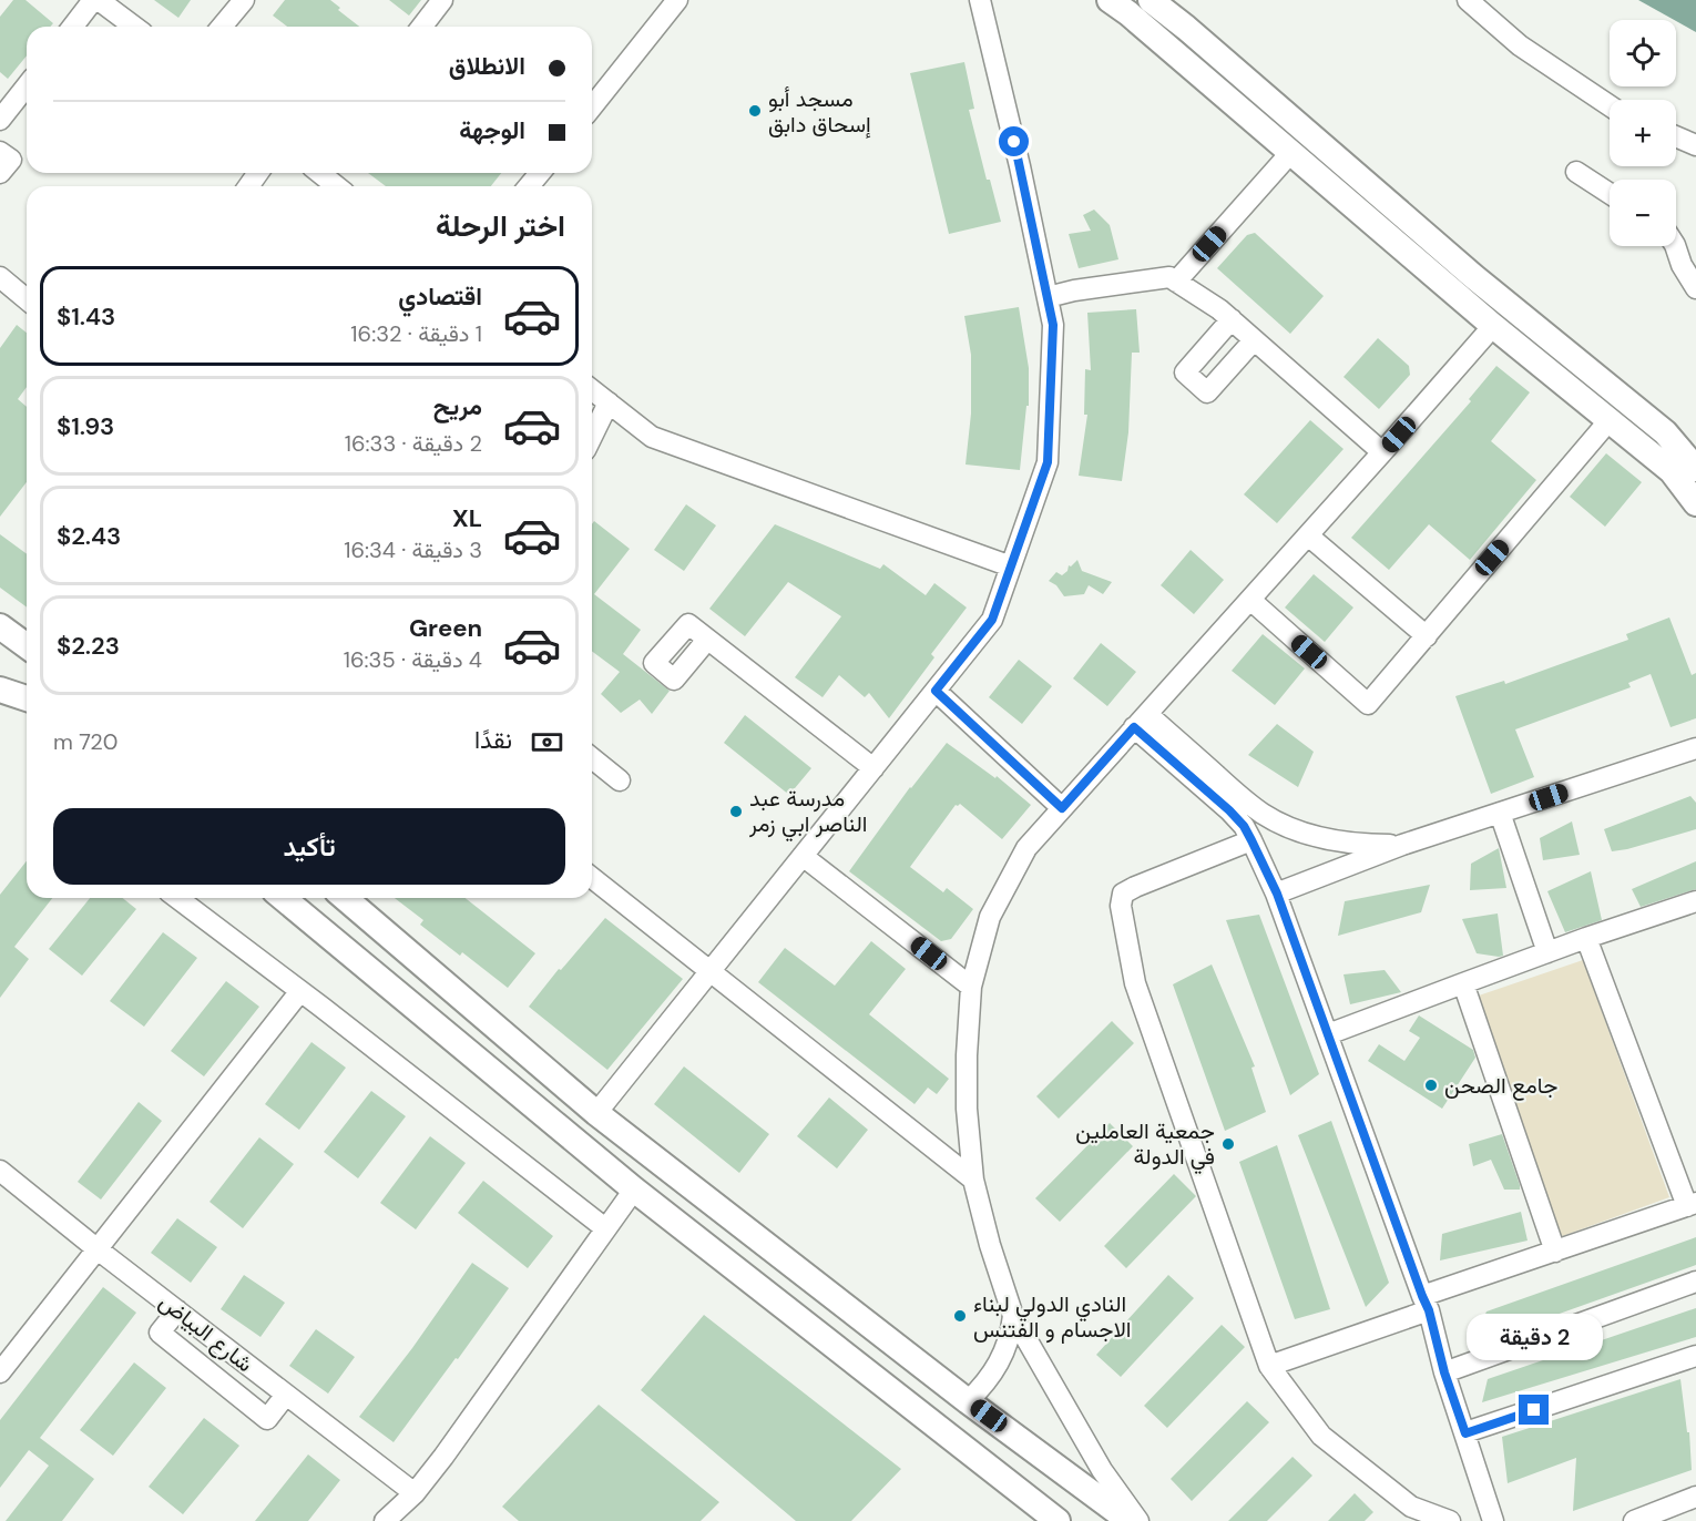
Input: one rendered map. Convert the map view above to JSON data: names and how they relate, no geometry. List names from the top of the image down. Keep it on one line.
{"streets":{"street":["شارع البياض"]},"places":["مسجد أبو إسحاق دابق","مدرسة عبد الناصر ابي زمر","جامع الصحن","جمعية العاملين في الدولة","النادي الدولي لبناء الاجسام و الفتنس"],"page":{"map_buttons":["+","−"],"banner":["الانطلاق","الوجهة"],"heading":"اختر الرحلة","list":[{"name":"اقتصادي","note":"1 دقيقة · 16:32","value":"$1.43"},{"name":"مريح","note":"2 دقيقة · 16:33","value":"$1.93"},{"name":"XL","note":"3 دقيقة · 16:34","value":"$2.43"},{"name":"Green","note":"4 دقيقة · 16:35","value":"$2.23"}],"pay":["نقدًا","720 m"],"buttons":"تأكيد","bubble":"2 دقيقة"}}
